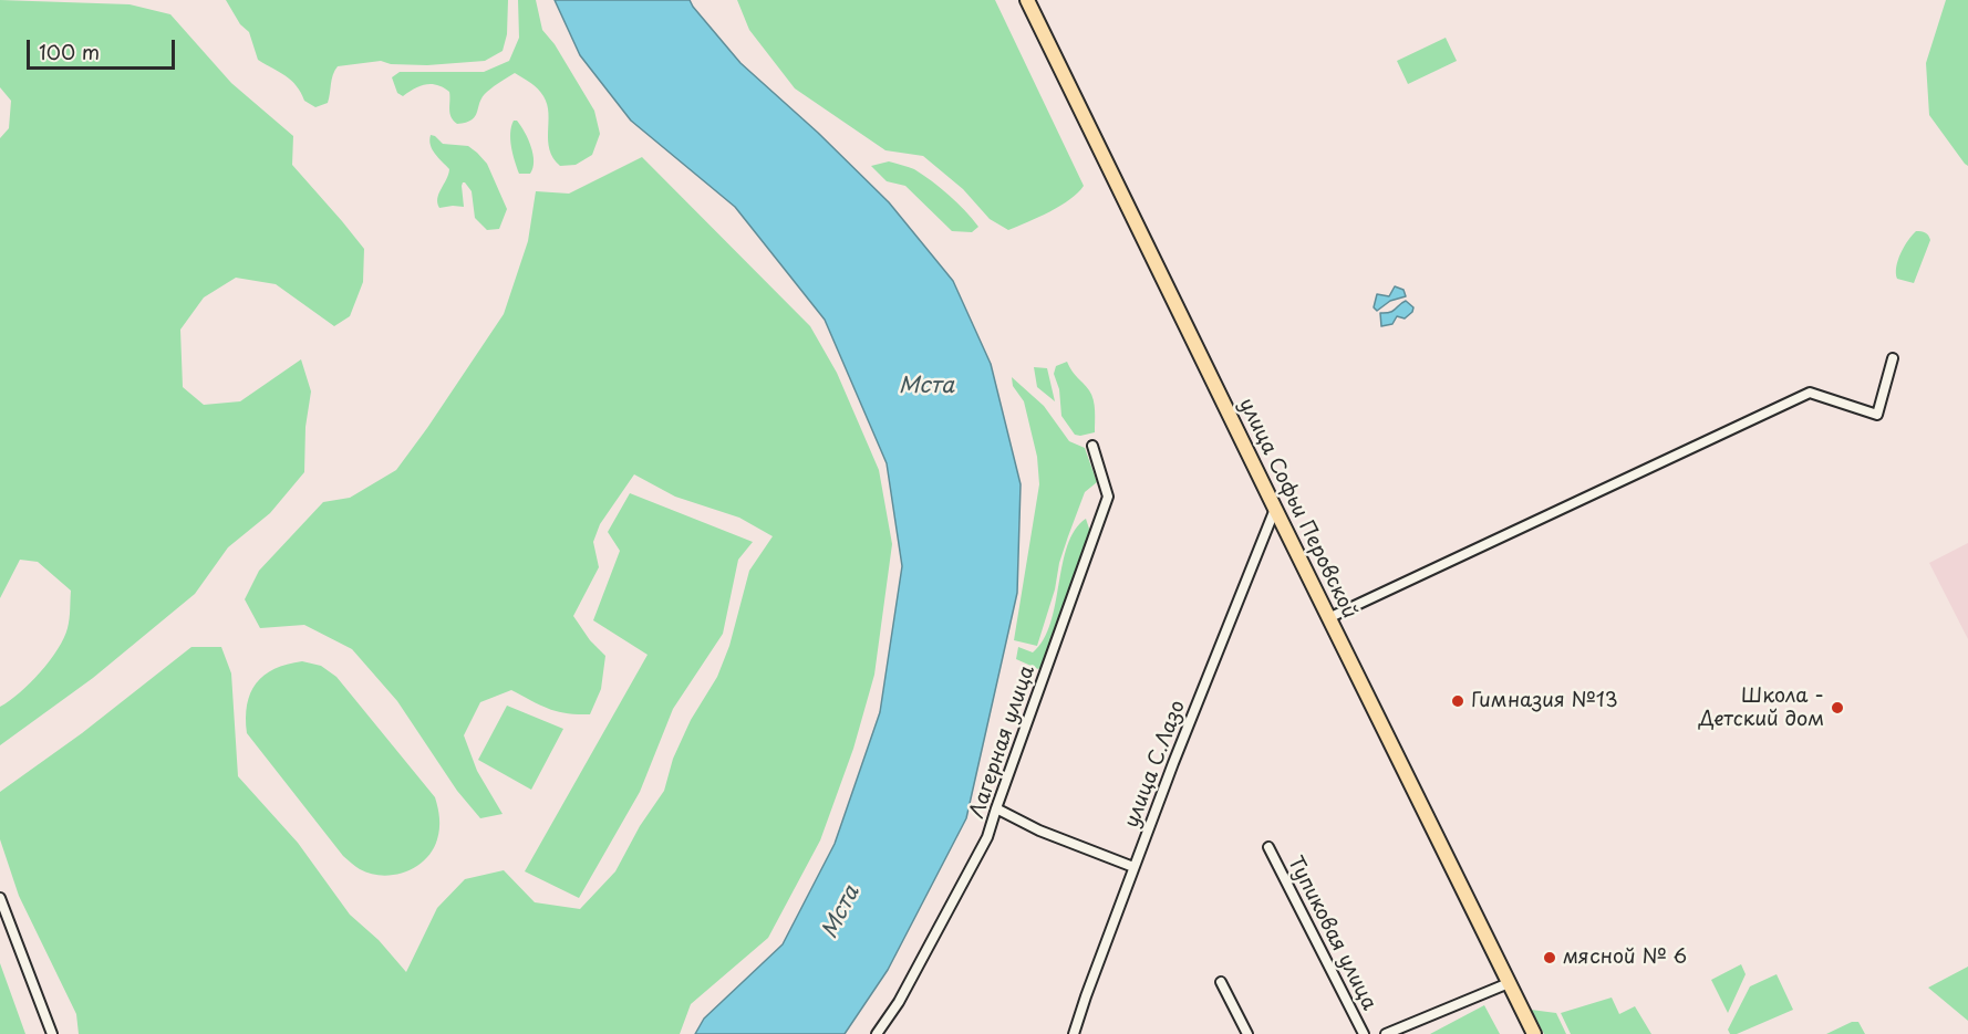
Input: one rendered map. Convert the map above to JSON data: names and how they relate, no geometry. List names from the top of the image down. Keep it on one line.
{"streets":{"main road":["улица Софьи Перовской"],"street":["Лагерная улица","улица С.Лазо","Тупиковая улица"]},"crossings":[["улица Софьи Перовской","улица С.Лазо"]],"water":["Мста"],"places":["Гимназия №13","Школа - Детский дом","мясной № 6"],"scale_bar":"100 m"}
